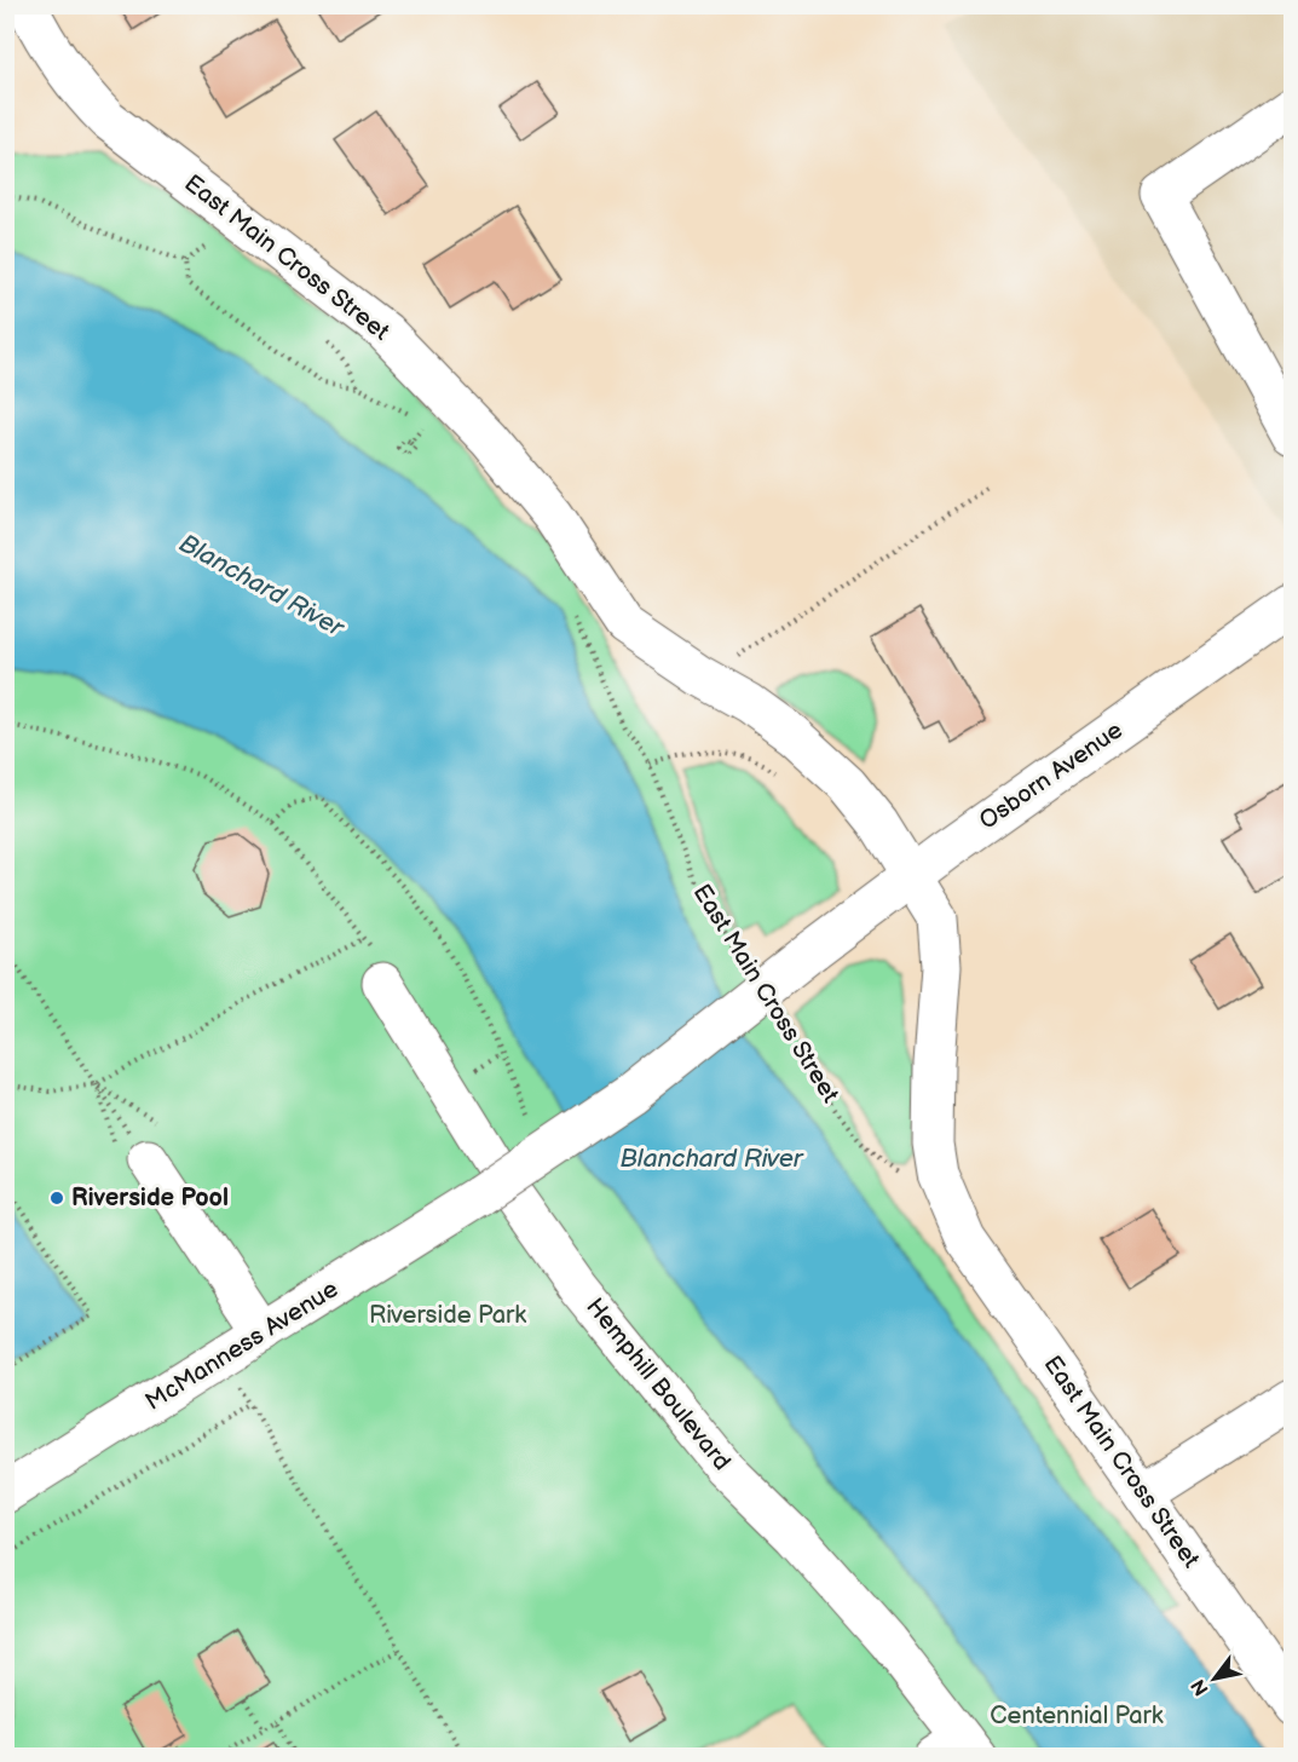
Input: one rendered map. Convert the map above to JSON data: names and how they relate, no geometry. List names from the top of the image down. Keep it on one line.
{"streets":{"main road":["East Main Cross Street","Osborn Avenue","McManness Avenue","Hemphill Boulevard"]},"crossings":[["East Main Cross Street","Osborn Avenue"],["Osborn Avenue","McManness Avenue"]],"water":["Blanchard River"],"parks":["Riverside Park","Centennial Park"],"places":["Riverside Pool"],"north":"bottom left"}
